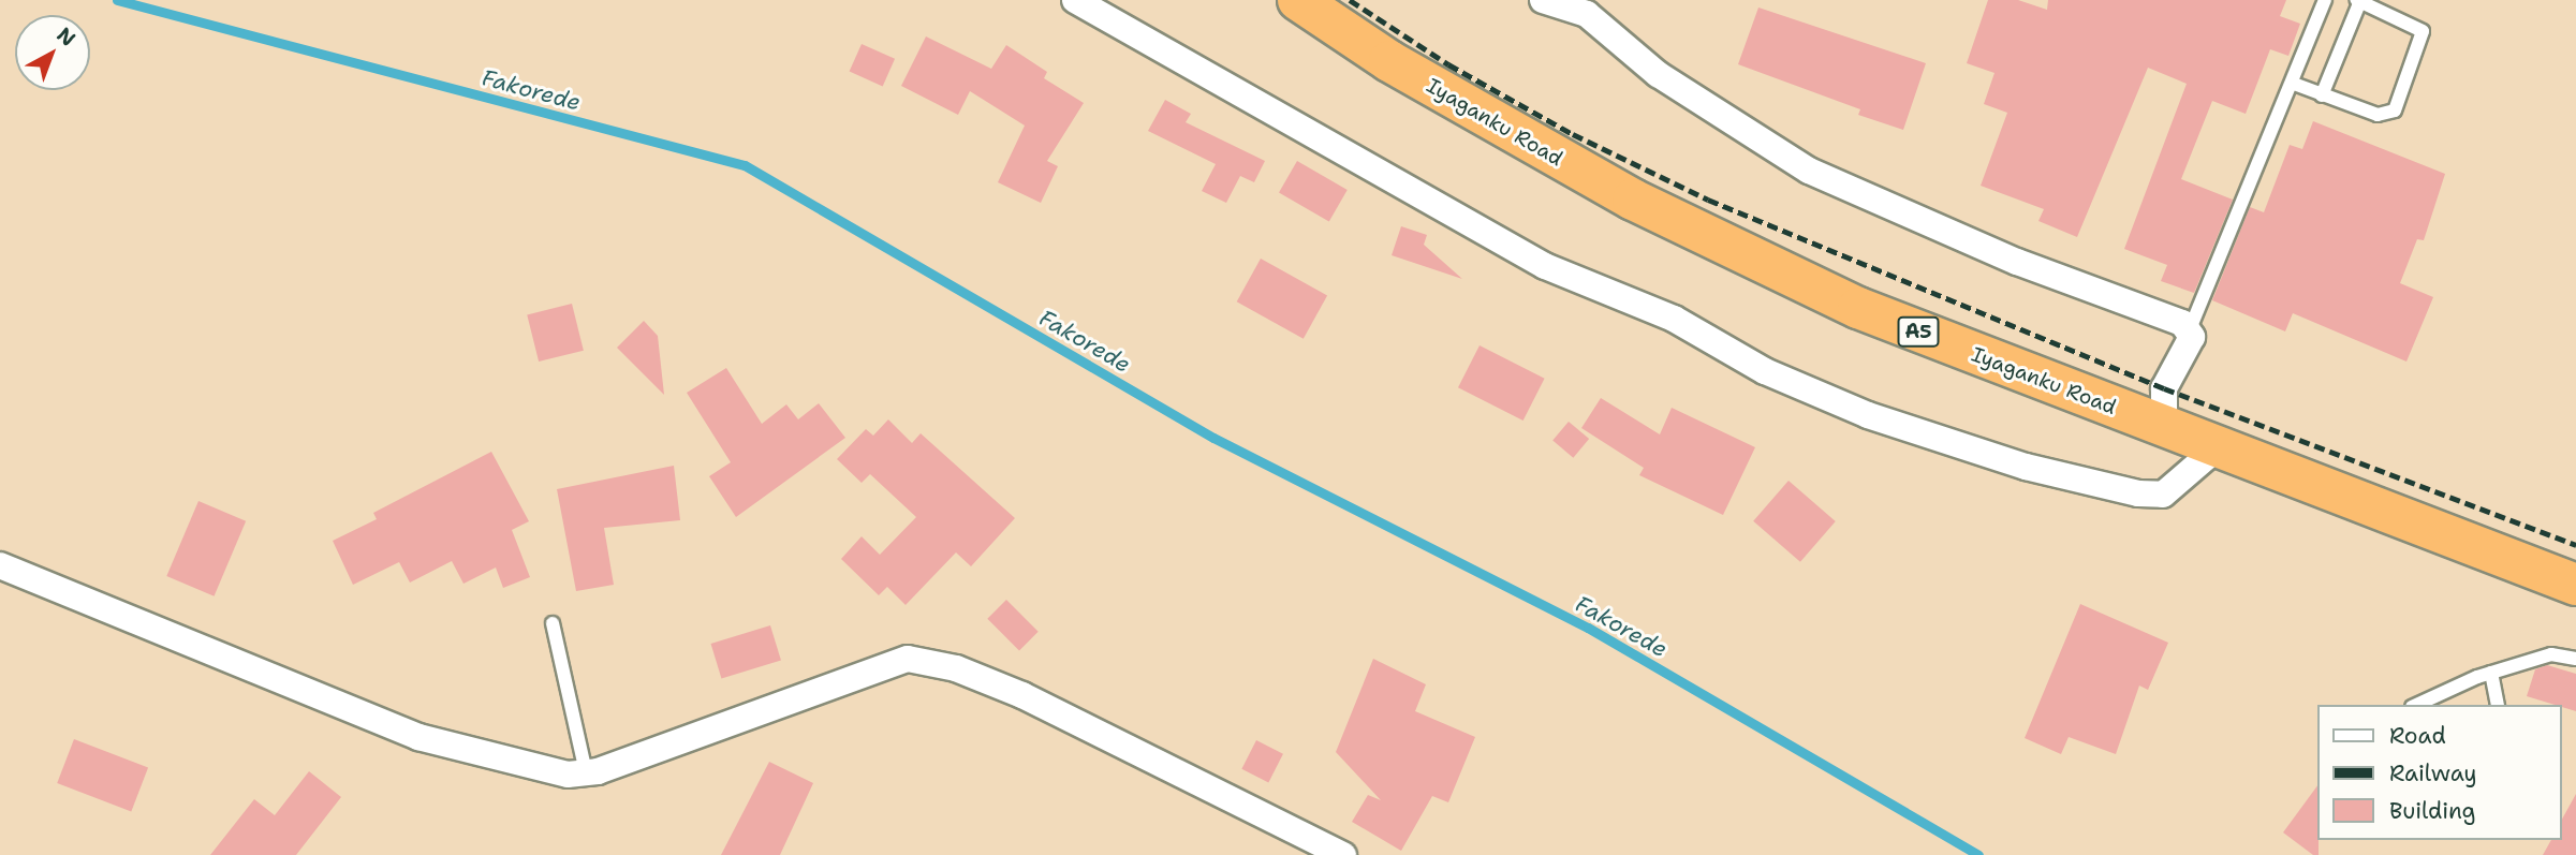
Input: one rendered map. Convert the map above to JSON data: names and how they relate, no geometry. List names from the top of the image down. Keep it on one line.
{"streets":{"highway":["Iyaganku Road","A5"]},"water":["Fakorede"],"legend":["Road","Railway","Building"],"north":"top right"}
